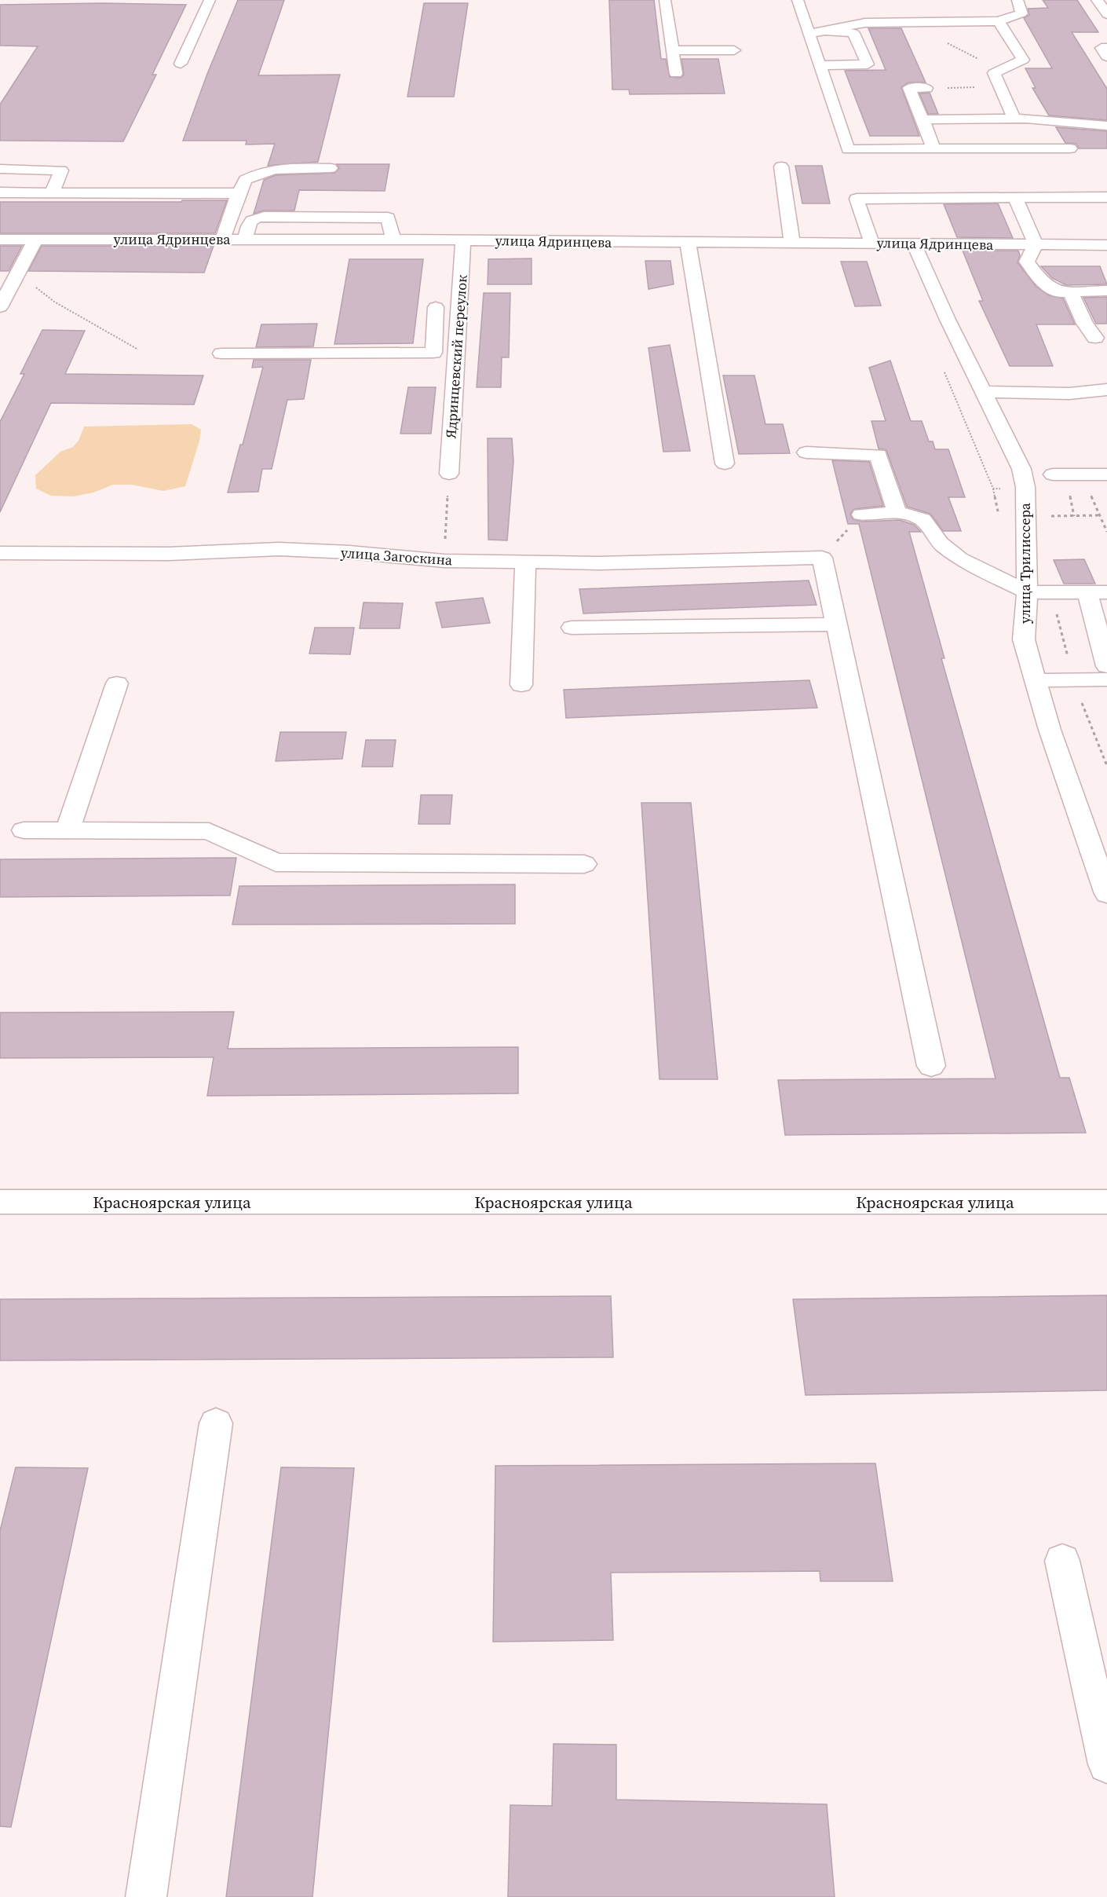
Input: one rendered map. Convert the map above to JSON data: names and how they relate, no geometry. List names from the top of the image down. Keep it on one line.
{"streets":{"street":["улица Ядринцева","Ядринцевский переулок","улица Загоскина","улица Трилиссера","Красноярская улица"]},"crossings":[["улица Ядринцева","Ядринцевский переулок"],["улица Ядринцева","улица Трилиссера"]]}
